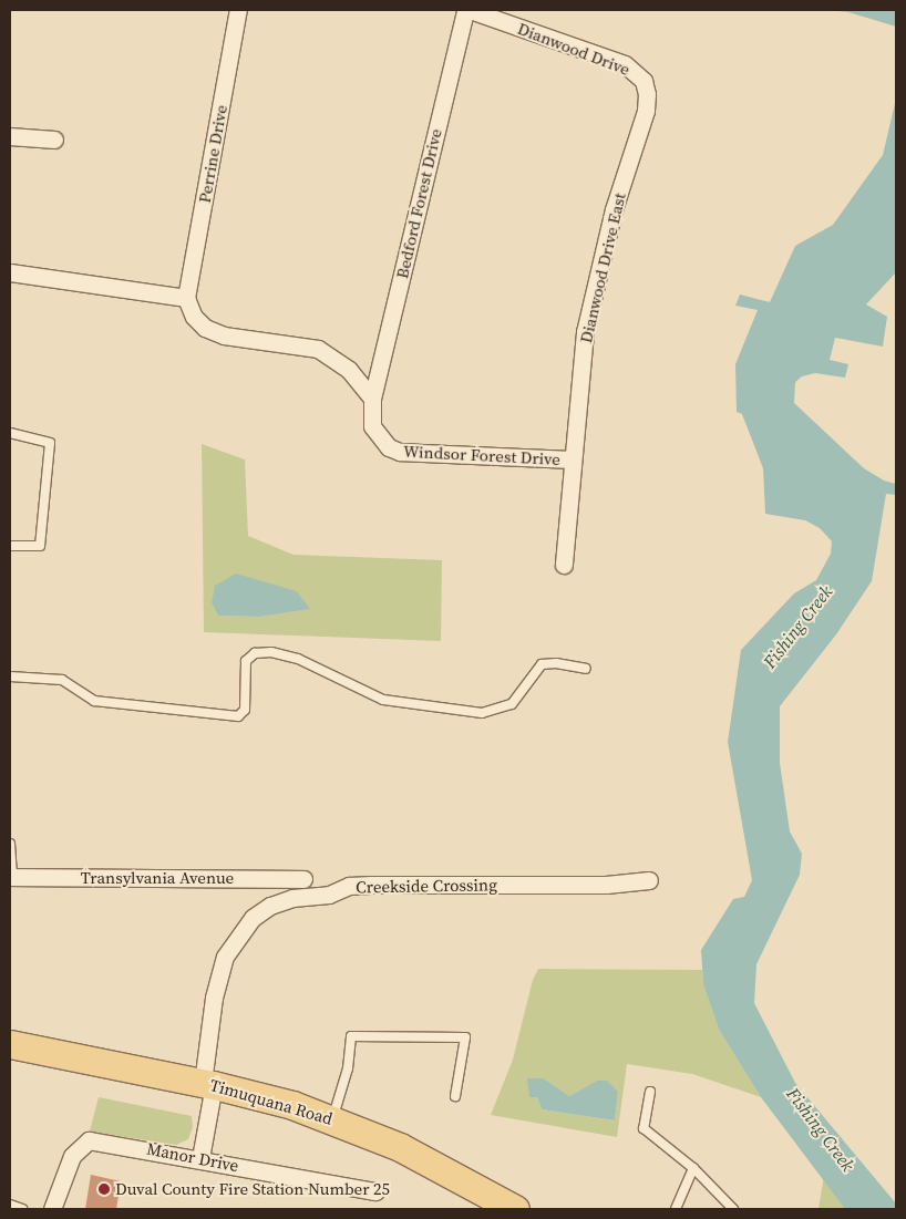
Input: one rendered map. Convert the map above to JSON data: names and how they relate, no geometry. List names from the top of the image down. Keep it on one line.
{"streets":{"main road":["Timuquana Road"],"street":["Dianwood Drive","Perrine Drive","Bedford Forest Drive","Dianwood Drive East","Windsor Forest Drive","Transylvania Avenue","Creekside Crossing","Manor Drive"]},"crossings":[["Dianwood Drive","Dianwood Drive East"],["Bedford Forest Drive","Windsor Forest Drive"],["Dianwood Drive East","Windsor Forest Drive"],["Creekside Crossing","Timuquana Road"],["Creekside Crossing","Manor Drive"]],"water":["Fishing Creek"],"places":["Duval County Fire Station Number 25"]}
